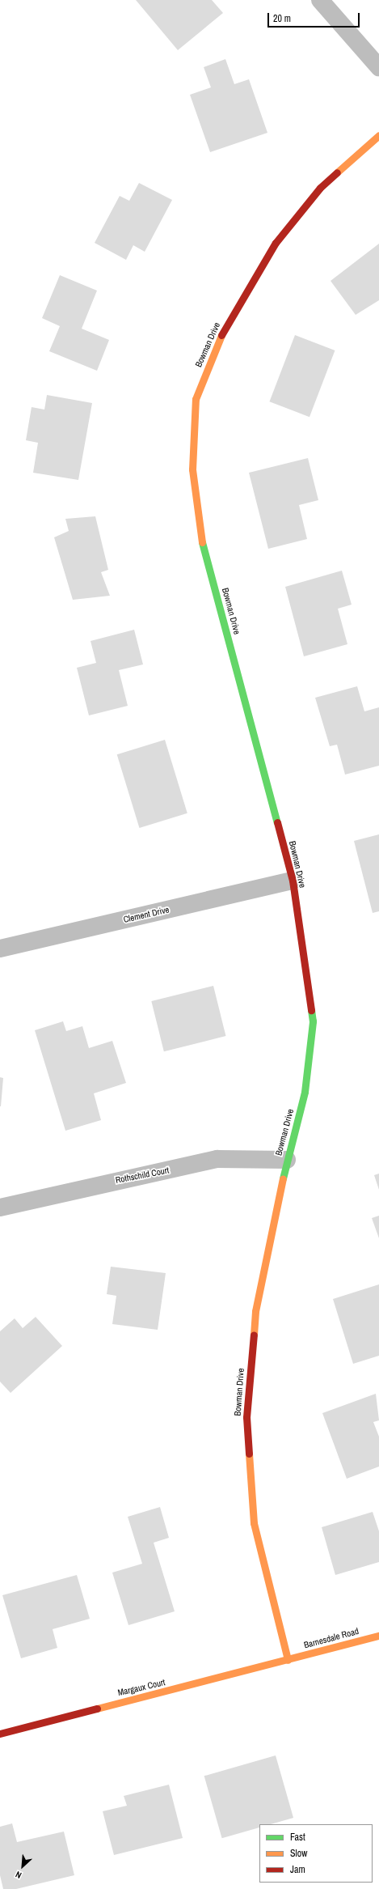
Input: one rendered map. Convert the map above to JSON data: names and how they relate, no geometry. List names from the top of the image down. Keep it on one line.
{"streets":{"street":["Bowman Drive","Clement Drive","Rothschild Court","Barnesdale Road","Margaux Court"]},"crossings":[["Bowman Drive","Clement Drive"],["Bowman Drive","Rothschild Court"],["Bowman Drive","Barnesdale Road"],["Bowman Drive","Margaux Court"],["Barnesdale Road","Margaux Court"]],"legend":["Fast","Slow","Jam"],"scale_bar":"20 m","north":"bottom left"}
